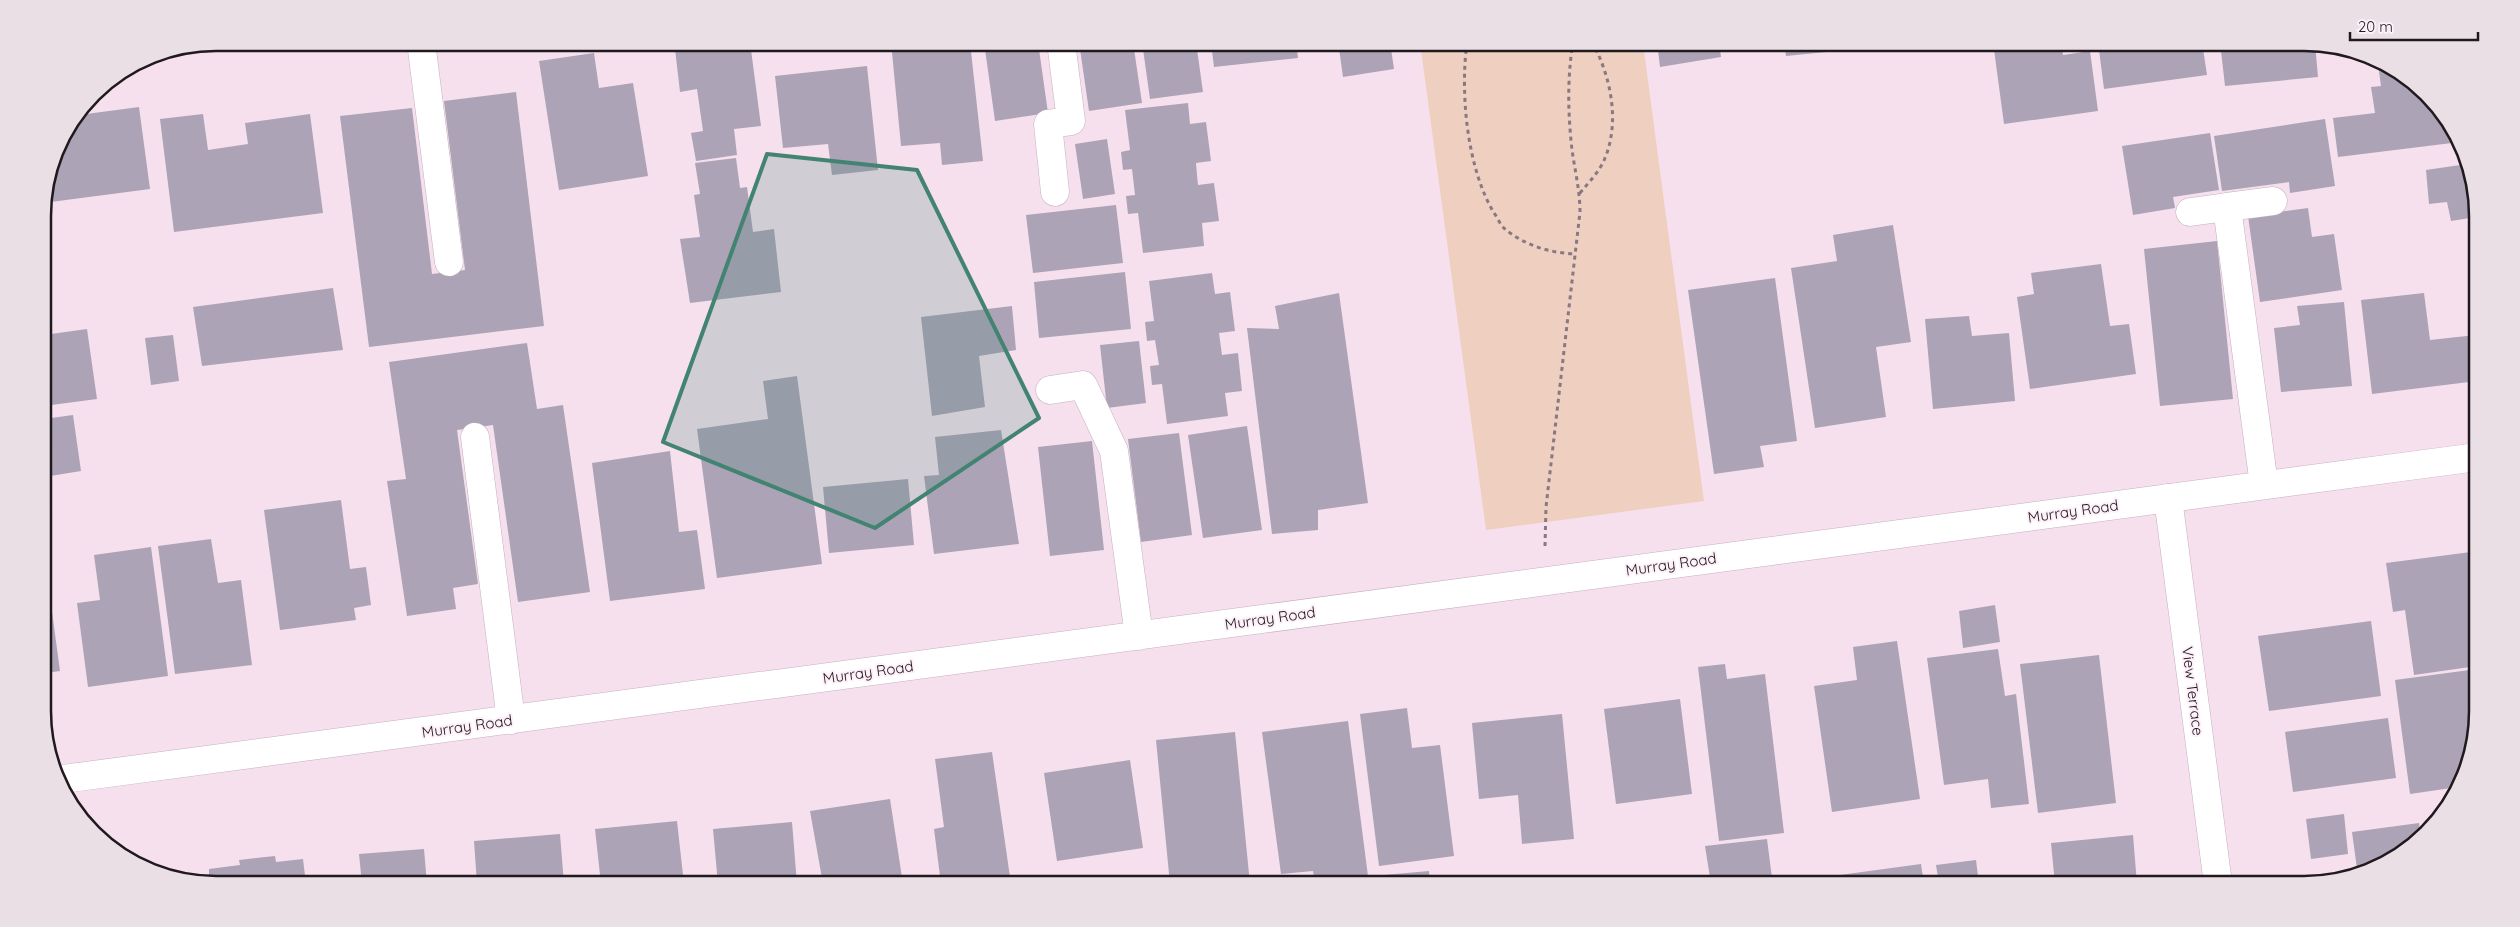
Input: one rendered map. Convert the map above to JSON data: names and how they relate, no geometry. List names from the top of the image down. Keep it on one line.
{"streets":{"street":["Murray Road","View Terrace"]},"crossings":[["Murray Road","View Terrace"]],"scale_bar":"20 m"}
